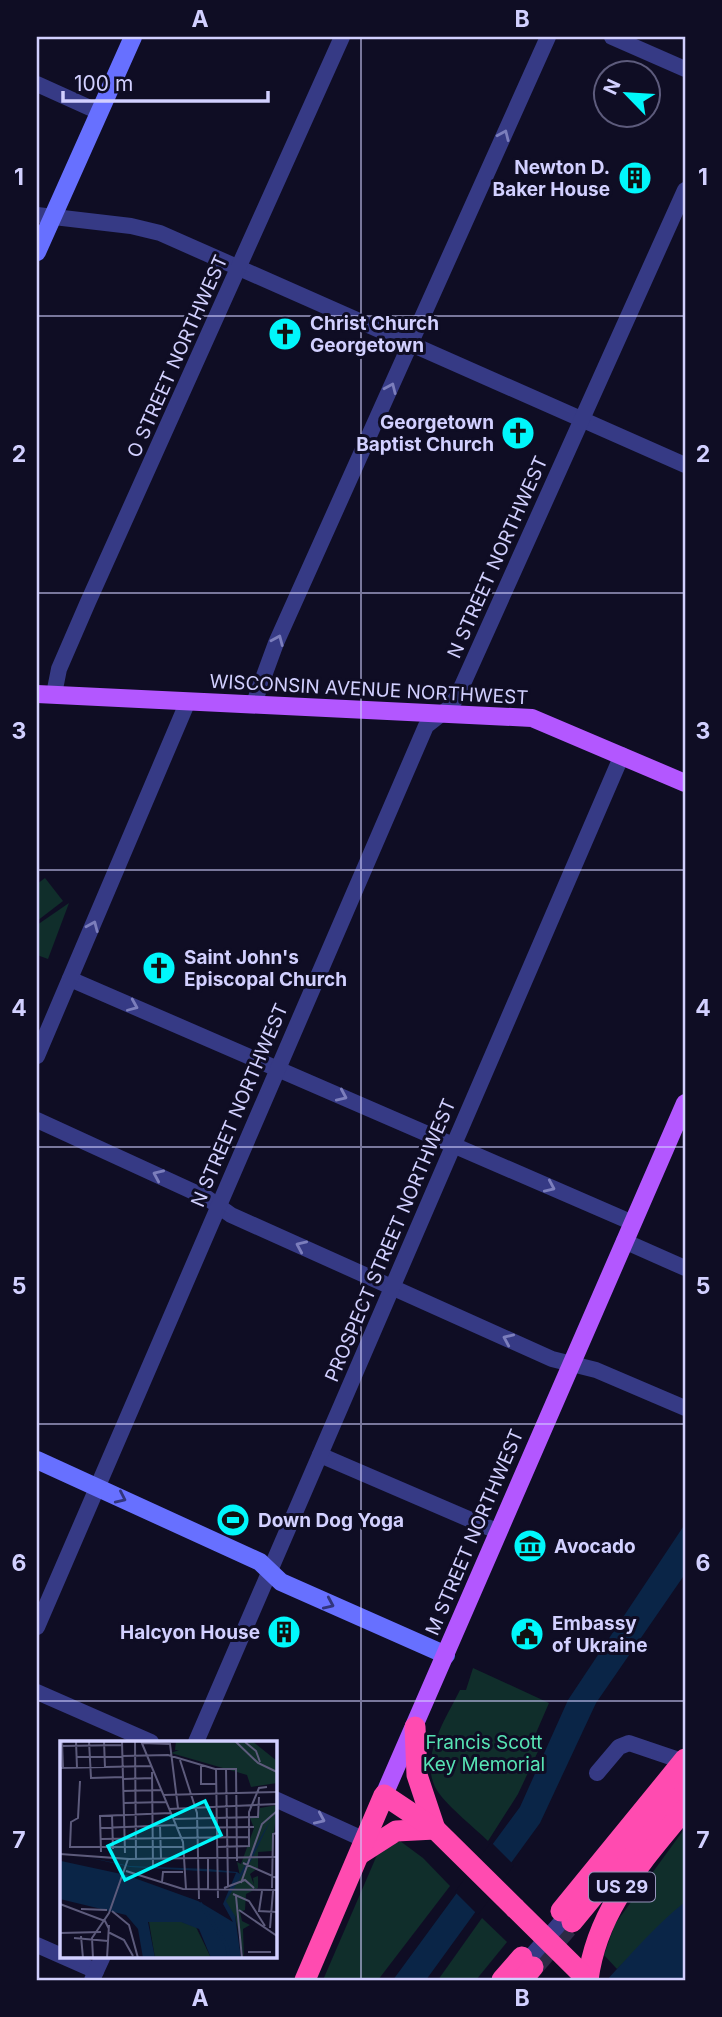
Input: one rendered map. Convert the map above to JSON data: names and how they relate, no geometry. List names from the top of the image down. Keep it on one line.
{"streets":{"highway":["M STREET NORTHWEST","US 29"],"main road":["WISCONSIN AVENUE NORTHWEST"],"street":["O STREET NORTHWEST","N STREET NORTHWEST","PROSPECT STREET NORTHWEST"]},"crossings":[["O STREET NORTHWEST","WISCONSIN AVENUE NORTHWEST"],["N STREET NORTHWEST","WISCONSIN AVENUE NORTHWEST"],["WISCONSIN AVENUE NORTHWEST","PROSPECT STREET NORTHWEST"]],"parks":["Francis Scott Key Memorial"],"places":{"building":["Newton D. Baker House","Halcyon House"],"church":["Christ Church Georgetown","Georgetown Baptist Church","Saint John's Episcopal Church"],"sports":["Down Dog Yoga"],"museum":["Avocado"],"public building":["Embassy of Ukraine"]},"scale_bar":"100 m","north":"top left","grid":{"columns":["A","B"],"rows":["1","2","3","4","5","6","7"]}}
